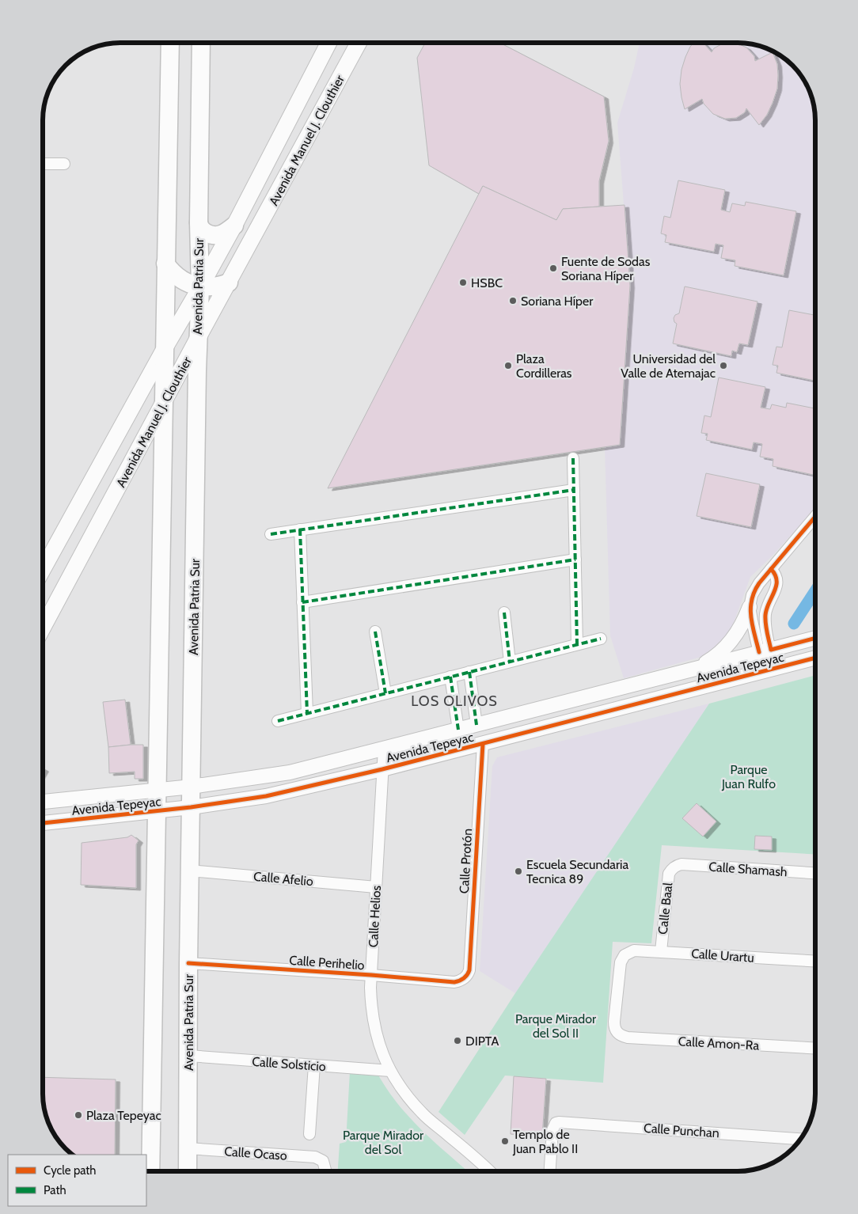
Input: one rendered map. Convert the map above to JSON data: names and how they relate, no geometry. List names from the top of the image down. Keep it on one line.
{"streets":{"main road":["Avenida Manuel J. Clouthier","Avenida Patria Sur"],"street":["Avenida Tepeyac","Calle Protón","Calle Shamash","Calle Afelio","Calle Baal","Calle Helios","Calle Urartu","Calle Perihelio","Calle Amon-Ra","Calle Solsticio","Calle Punchan","Calle Ocaso"]},"crossings":[["Avenida Manuel J. Clouthier","Avenida Patria Sur"],["Avenida Patria Sur","Avenida Tepeyac"],["Avenida Patria Sur","Calle Afelio"],["Avenida Patria Sur","Calle Perihelio"],["Avenida Patria Sur","Calle Solsticio"],["Avenida Patria Sur","Calle Ocaso"],["Avenida Tepeyac","Calle Protón"],["Avenida Tepeyac","Calle Helios"],["Calle Protón","Calle Perihelio"],["Calle Shamash","Calle Baal"],["Calle Afelio","Calle Helios"],["Calle Baal","Calle Urartu"],["Calle Helios","Calle Perihelio"],["Calle Helios","Calle Solsticio"],["Calle Urartu","Calle Amon-Ra"]],"districts":["LOS OLIVOS"],"parks":["Parque Juan Rulfo","Parque Mirador del Sol II","Parque Mirador del Sol"],"places":["Fuente de Sodas Soriana Híper","HSBC","Soriana Híper","Plaza Cordilleras","Universidad del Valle de Atemajac","Escuela Secundaria Tecnica 89","DIPTA","Plaza Tepeyac","Templo de Juan Pablo II"],"legend":["Cycle path","Path"]}
